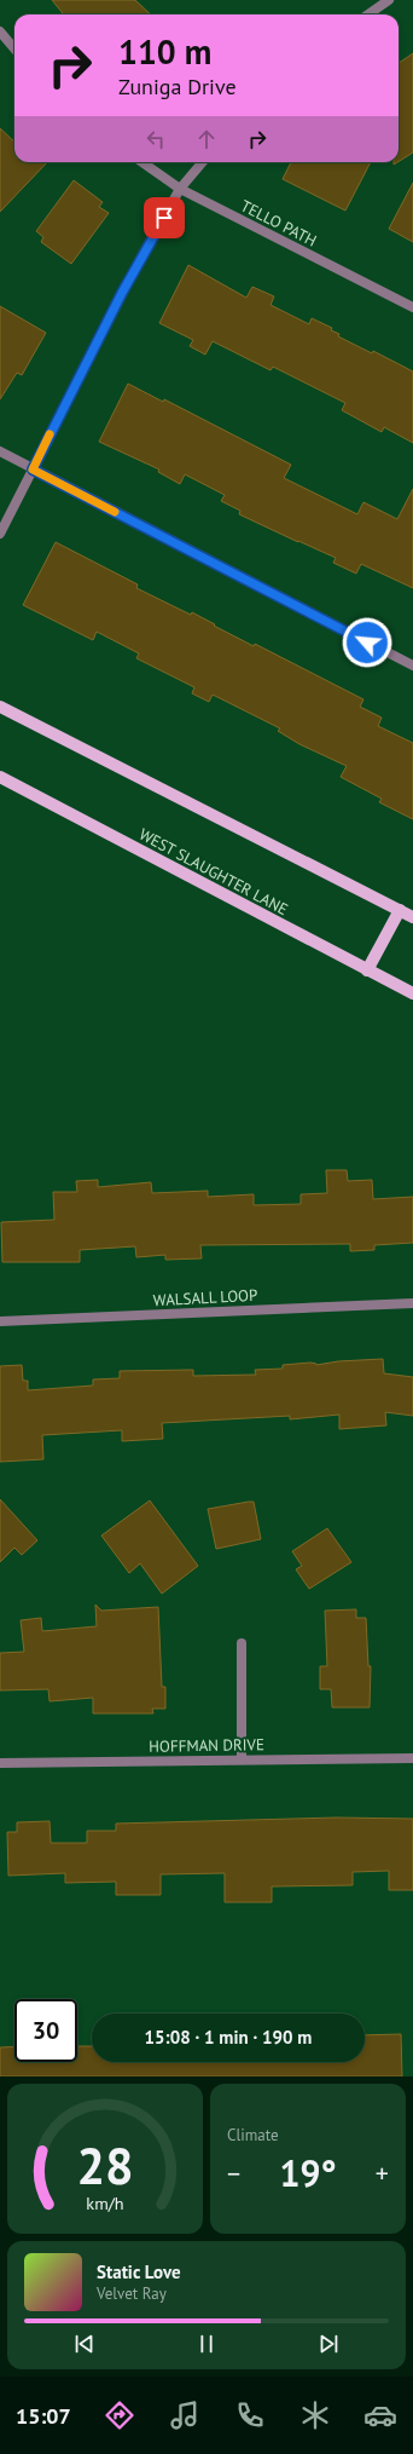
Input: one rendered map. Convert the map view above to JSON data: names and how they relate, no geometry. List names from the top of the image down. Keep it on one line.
{"streets":{"main road":["WEST SLAUGHTER LANE"],"street":["TELLO PATH","WALSALL LOOP","HOFFMAN DRIVE"]},"page":{"turn":["110 m","Zuniga Drive"],"limit":"30","trip":"15:08 · 1 min · 190 m","tile":"Climate","heat":["−","19°","+"],"song":["Static Love","Velvet Ray"],"tabs":"15:07","gauge":["28","km/h"]}}
